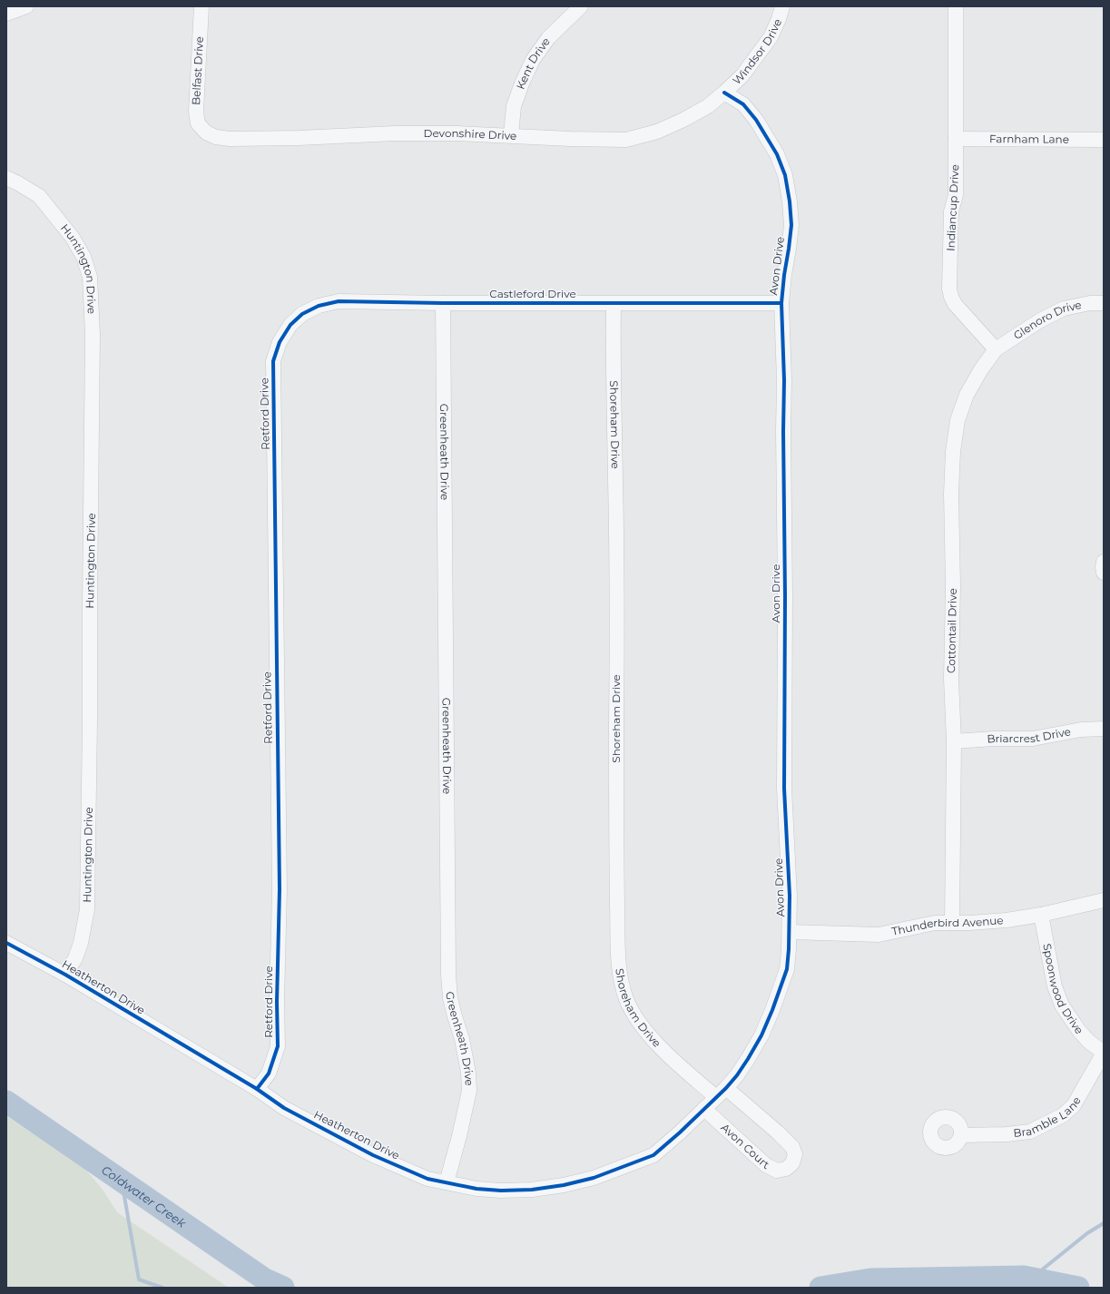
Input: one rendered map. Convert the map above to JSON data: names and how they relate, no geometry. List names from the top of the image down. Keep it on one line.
{"streets":{"street":["Windsor Drive","Kent Drive","Belfast Drive","Devonshire Drive","Farnham Lane","Indiancup Drive","Avon Drive","Huntington Drive","Castleford Drive","Glenoro Drive","Retford Drive","Shoreham Drive","Greenheath Drive","Cottontail Drive","Briarcrest Drive","Thunderbird Avenue","Heatherton Drive","Spoonwood Drive","Bramble Lane","Avon Court"]},"crossings":[["Windsor Drive","Devonshire Drive"],["Windsor Drive","Avon Drive"],["Kent Drive","Devonshire Drive"],["Belfast Drive","Devonshire Drive"],["Devonshire Drive","Avon Drive"],["Farnham Lane","Indiancup Drive"],["Indiancup Drive","Glenoro Drive"],["Indiancup Drive","Cottontail Drive"],["Avon Drive","Castleford Drive"],["Avon Drive","Shoreham Drive"],["Avon Drive","Thunderbird Avenue"],["Avon Drive","Heatherton Drive"],["Avon Drive","Avon Court"],["Huntington Drive","Heatherton Drive"],["Castleford Drive","Retford Drive"],["Castleford Drive","Shoreham Drive"],["Castleford Drive","Greenheath Drive"],["Glenoro Drive","Cottontail Drive"],["Retford Drive","Heatherton Drive"],["Shoreham Drive","Heatherton Drive"],["Shoreham Drive","Avon Court"],["Greenheath Drive","Heatherton Drive"],["Cottontail Drive","Briarcrest Drive"],["Cottontail Drive","Thunderbird Avenue"],["Thunderbird Avenue","Spoonwood Drive"],["Heatherton Drive","Avon Court"],["Spoonwood Drive","Bramble Lane"]],"water":["Coldwater Creek"]}
